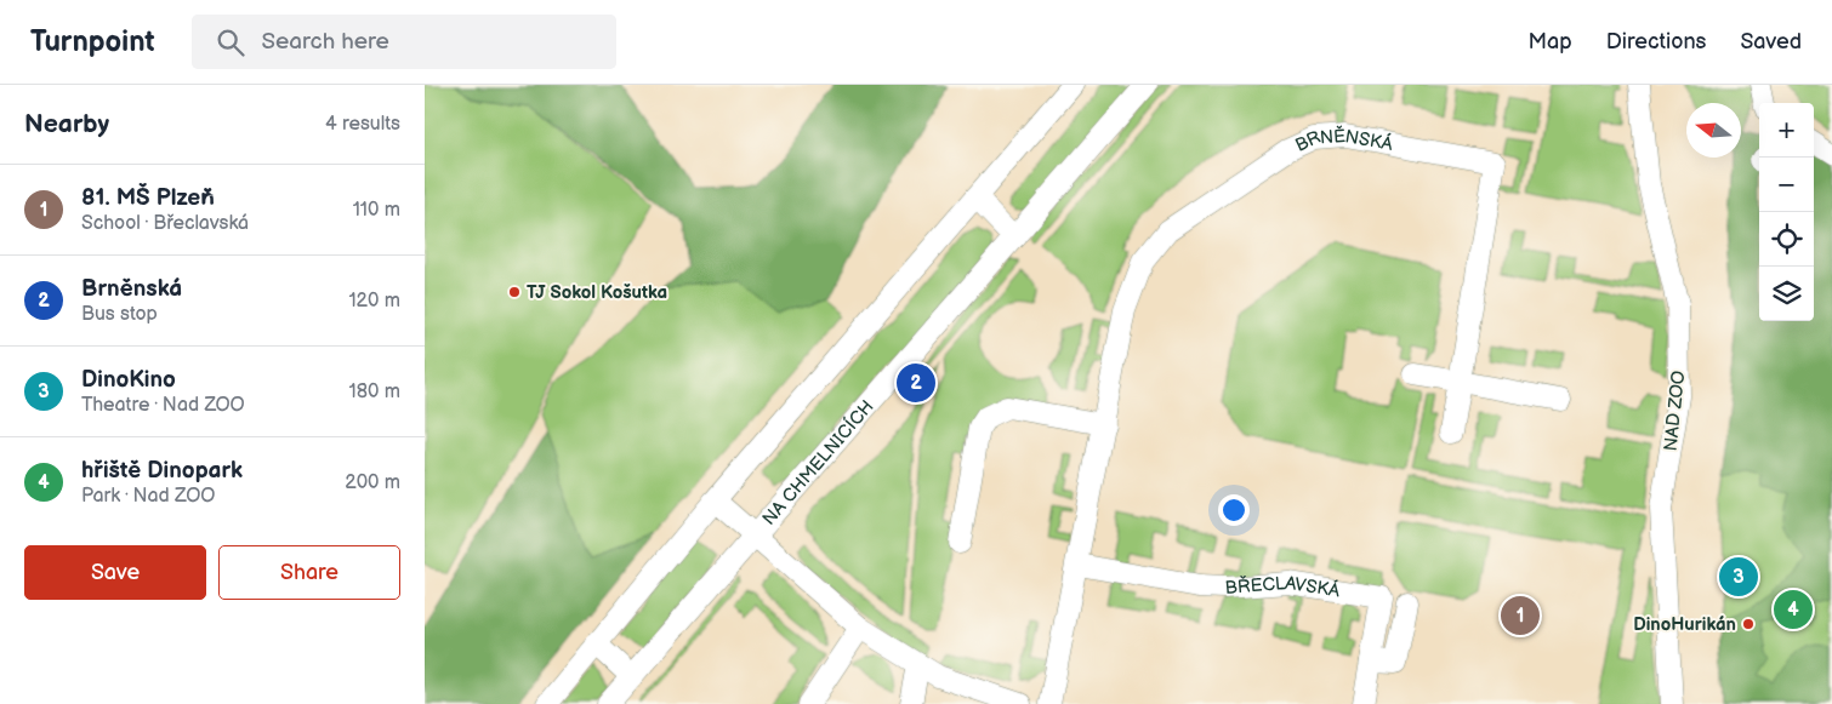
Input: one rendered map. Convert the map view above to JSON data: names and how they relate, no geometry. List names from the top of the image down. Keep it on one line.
{"streets":{"street":["BRNĚNSKÁ","NAD ZOO","NA CHMELNICÍCH","BŘECLAVSKÁ"]},"crossings":[["BRNĚNSKÁ","BŘECLAVSKÁ"]],"places":["TJ Sokol Košutka","DinoHurikán"],"north":"left","page":{"header":"Turnpoint","search":"Search here","nav":["Map","Directions","Saved"],"heading":["Nearby","4 results"],"map_buttons":["+","−"],"list":[{"mark":"1","name":"81. MŠ Plzeň","note":"School · Břeclavská","value":"110 m"},{"mark":"2","name":"Brněnská","note":"Bus stop","value":"120 m"},{"mark":"3","name":"DinoKino","note":"Theatre · Nad ZOO","value":"180 m"},{"mark":"4","name":"hřiště Dinopark","note":"Park · Nad ZOO","value":"200 m"}],"pins":["2","3","4","1"],"buttons":["Save","Share"]}}
